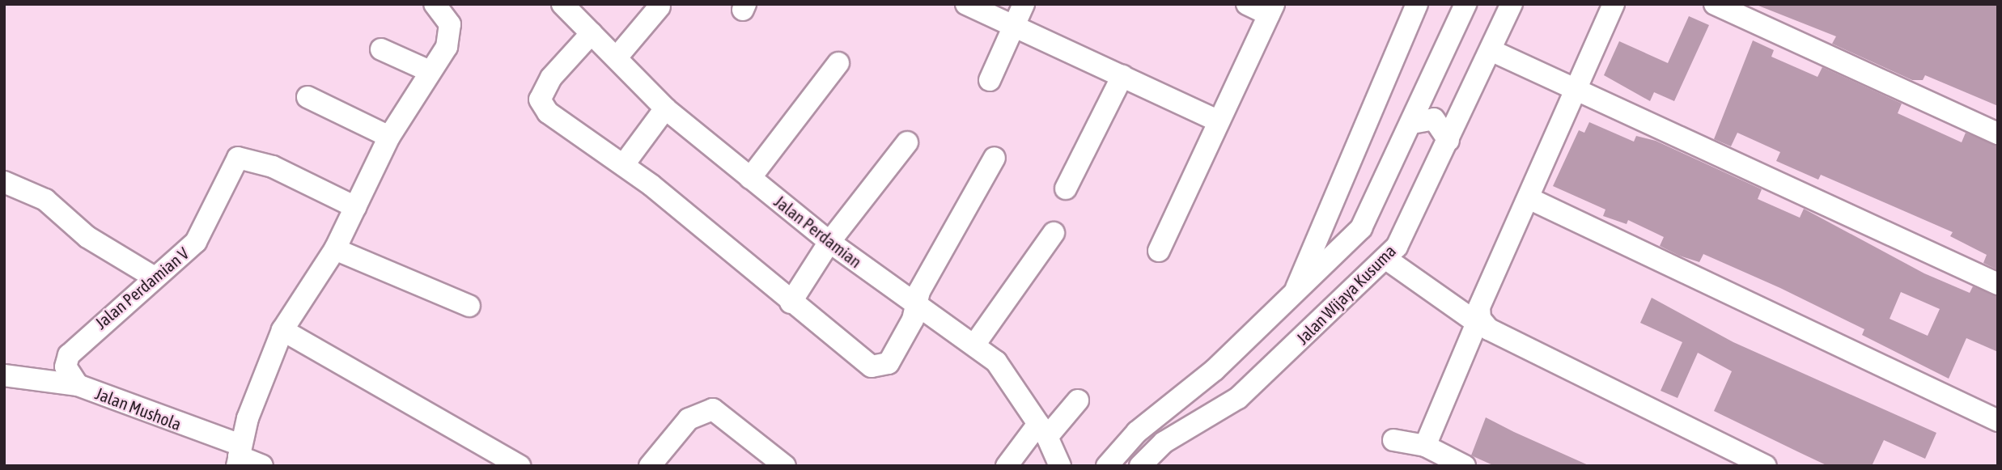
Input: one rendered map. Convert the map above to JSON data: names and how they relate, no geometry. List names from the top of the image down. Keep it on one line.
{"streets":{"street":["Jalan Perdamian","Jalan Perdamian V","Jalan Wijaya Kusuma","Jalan Mushola"]},"crossings":[["Jalan Perdamian V","Jalan Mushola"]]}
